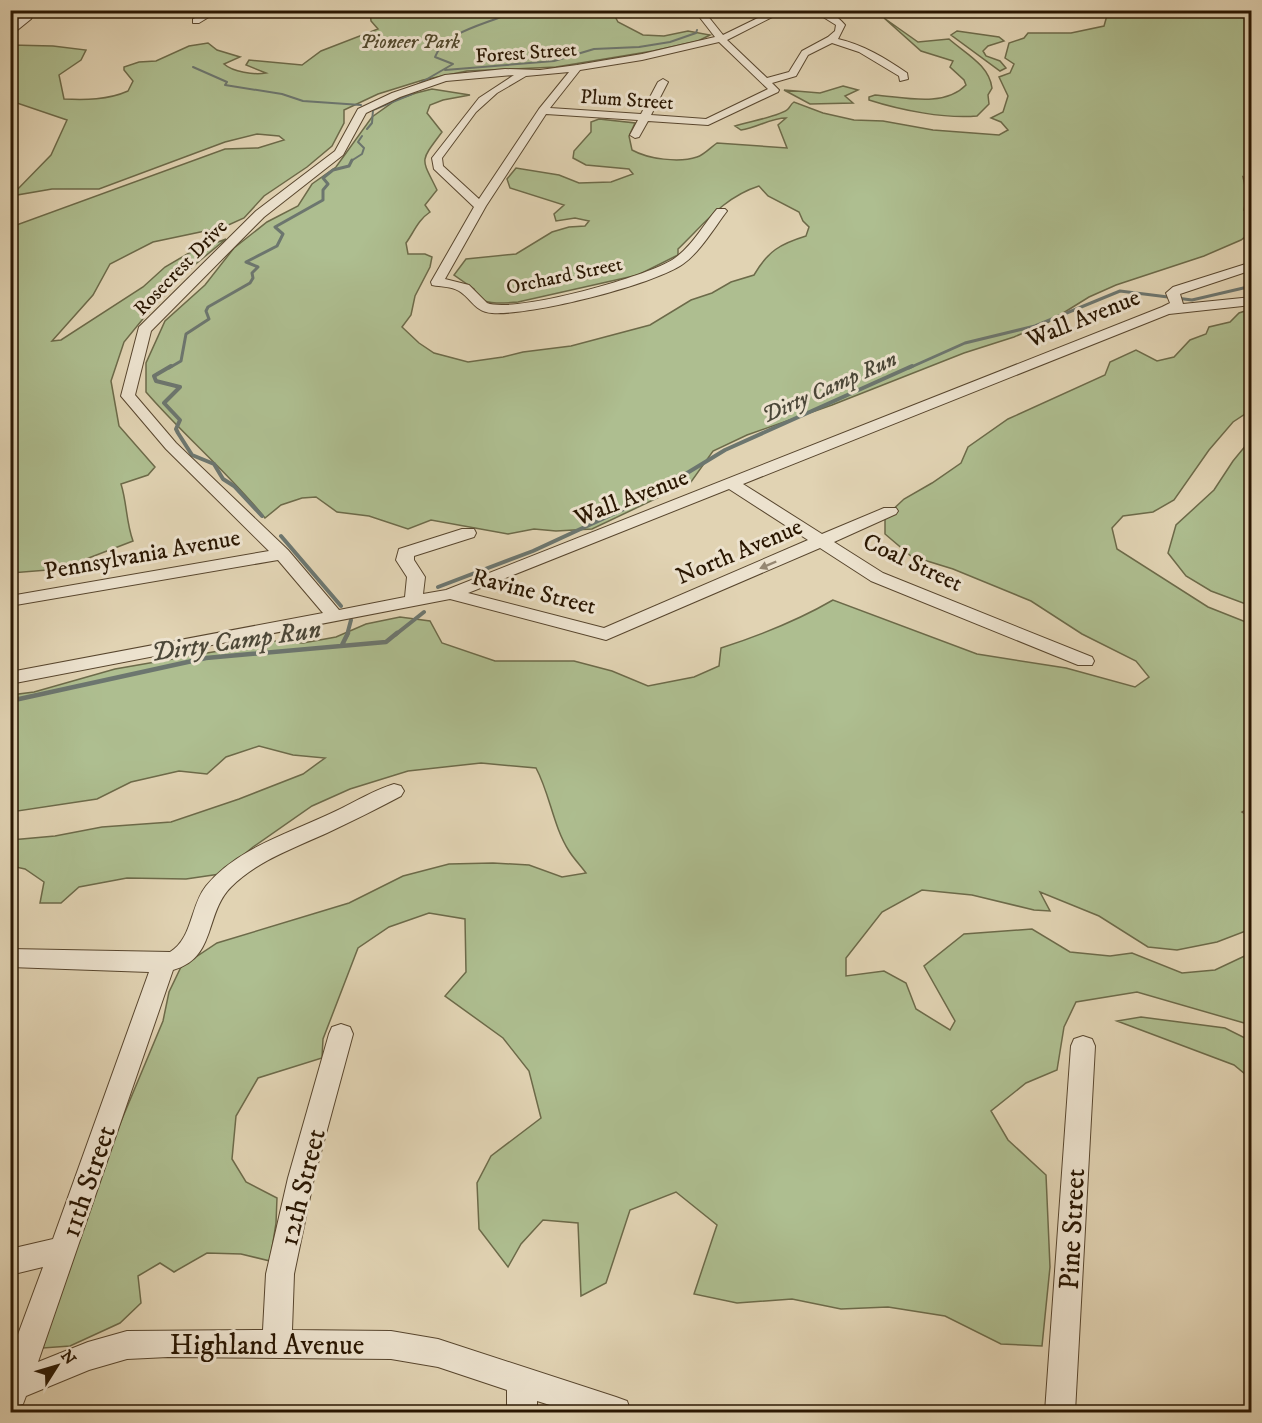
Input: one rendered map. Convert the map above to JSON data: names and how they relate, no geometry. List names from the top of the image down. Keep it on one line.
{"streets":{"street":["Forest Street","Plum Street","Rosecrest Drive","Orchard Street","Wall Avenue","North Avenue","Pennsylvania Avenue","Coal Street","Ravine Street","11th Street","12th Street","Pine Street","Highland Avenue"]},"crossings":[["Forest Street","Rosecrest Drive"],["Forest Street","Orchard Street"],["Plum Street","Orchard Street"],["Rosecrest Drive","Pennsylvania Avenue"],["Wall Avenue","Coal Street"],["Wall Avenue","Ravine Street"],["North Avenue","Coal Street"],["North Avenue","Ravine Street"],["11th Street","Highland Avenue"],["12th Street","Highland Avenue"]],"one_way":["North Avenue"],"water":["Dirty Camp Run"],"parks":["Pioneer Park"],"north":"top right"}
